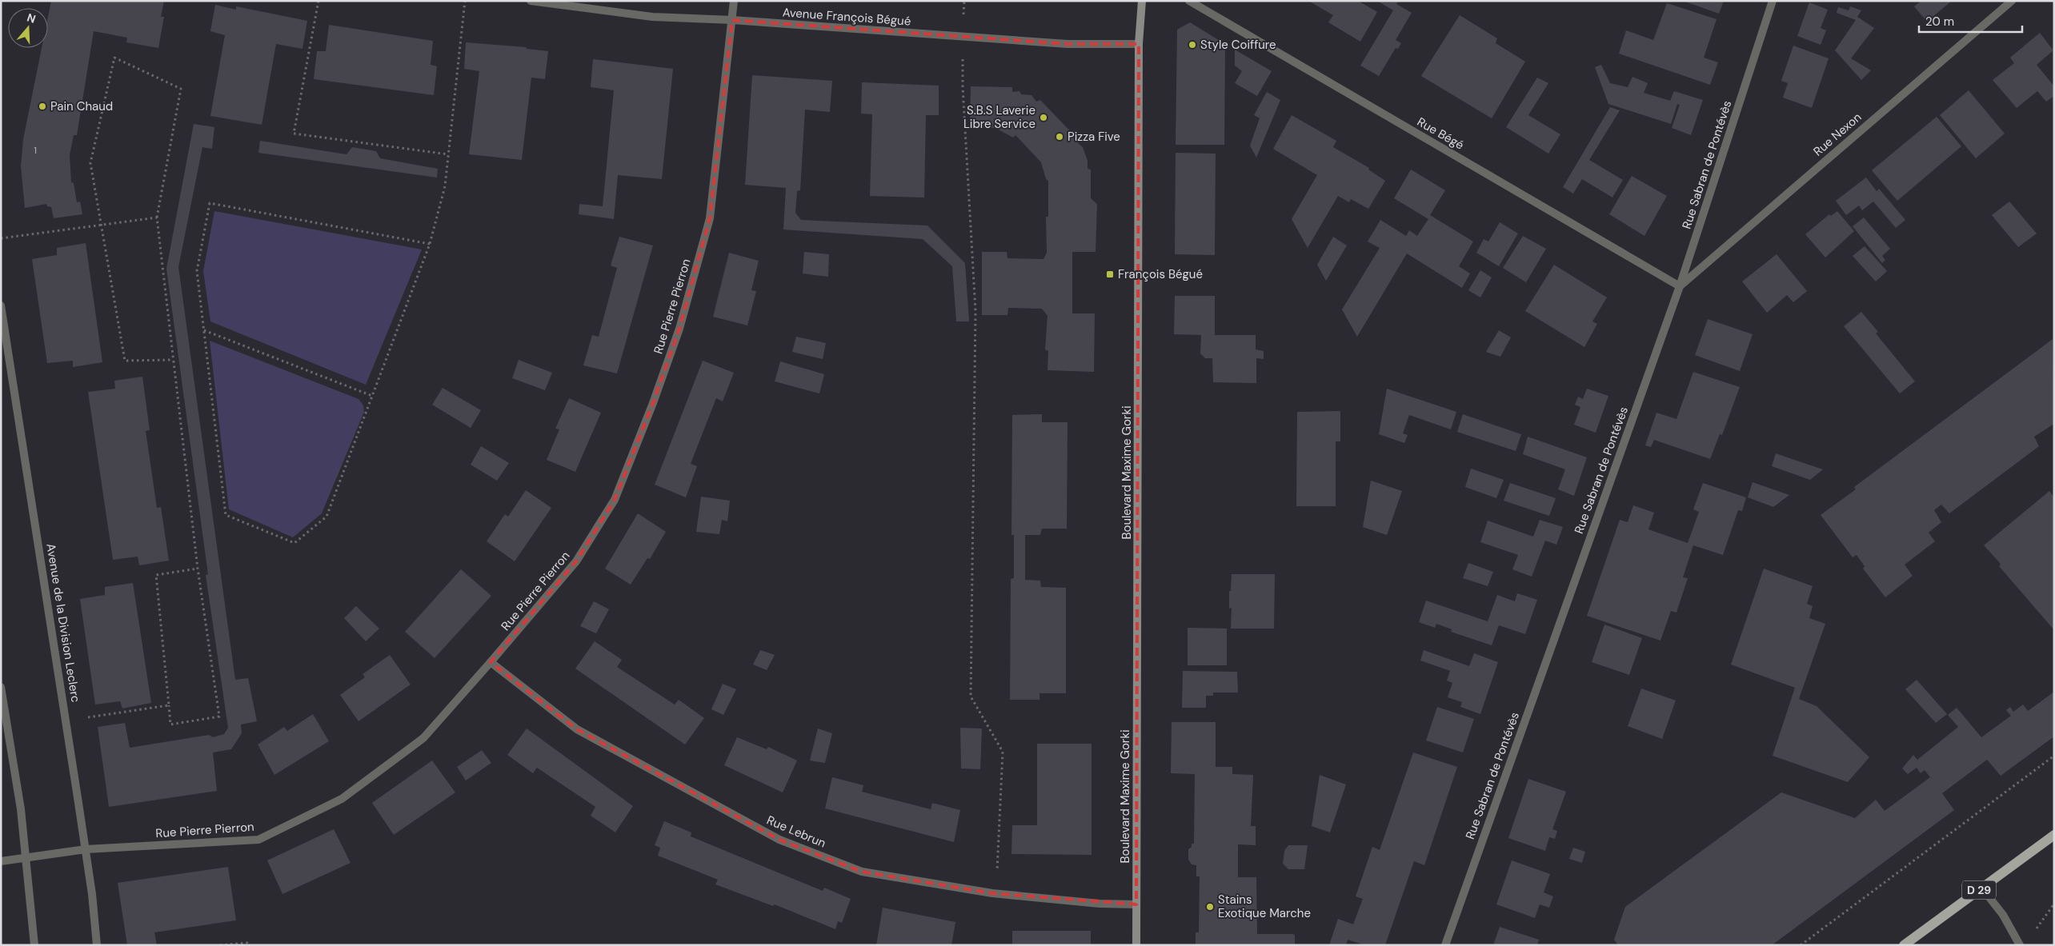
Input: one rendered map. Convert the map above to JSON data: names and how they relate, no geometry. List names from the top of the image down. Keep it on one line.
{"streets":{"main road":["Boulevard Maxime Gorki","D 29"],"street":["Avenue François Bégué","Rue Bégé","Rue Nexon","Rue Sabran de Pontévès","Rue Pierre Pierron","Avenue de la Division Leclerc","Rue Lebrun"]},"crossings":[["Avenue François Bégué","Rue Pierre Pierron"],["Avenue François Bégué","Boulevard Maxime Gorki"],["Rue Bégé","Rue Nexon"],["Rue Bégé","Rue Sabran de Pontévès"],["Rue Nexon","Rue Sabran de Pontévès"],["Rue Pierre Pierron","Avenue de la Division Leclerc"],["Rue Pierre Pierron","Rue Lebrun"],["Boulevard Maxime Gorki","Rue Lebrun"]],"places":{"other":["Style Coiffure","Pain Chaud","S.B.S Laverie Libre Service","Pizza Five","Stains Exotique Marche"],"transit":["François Bégué"]},"house_numbers":["1"],"scale_bar":"20 m","north":"top"}
